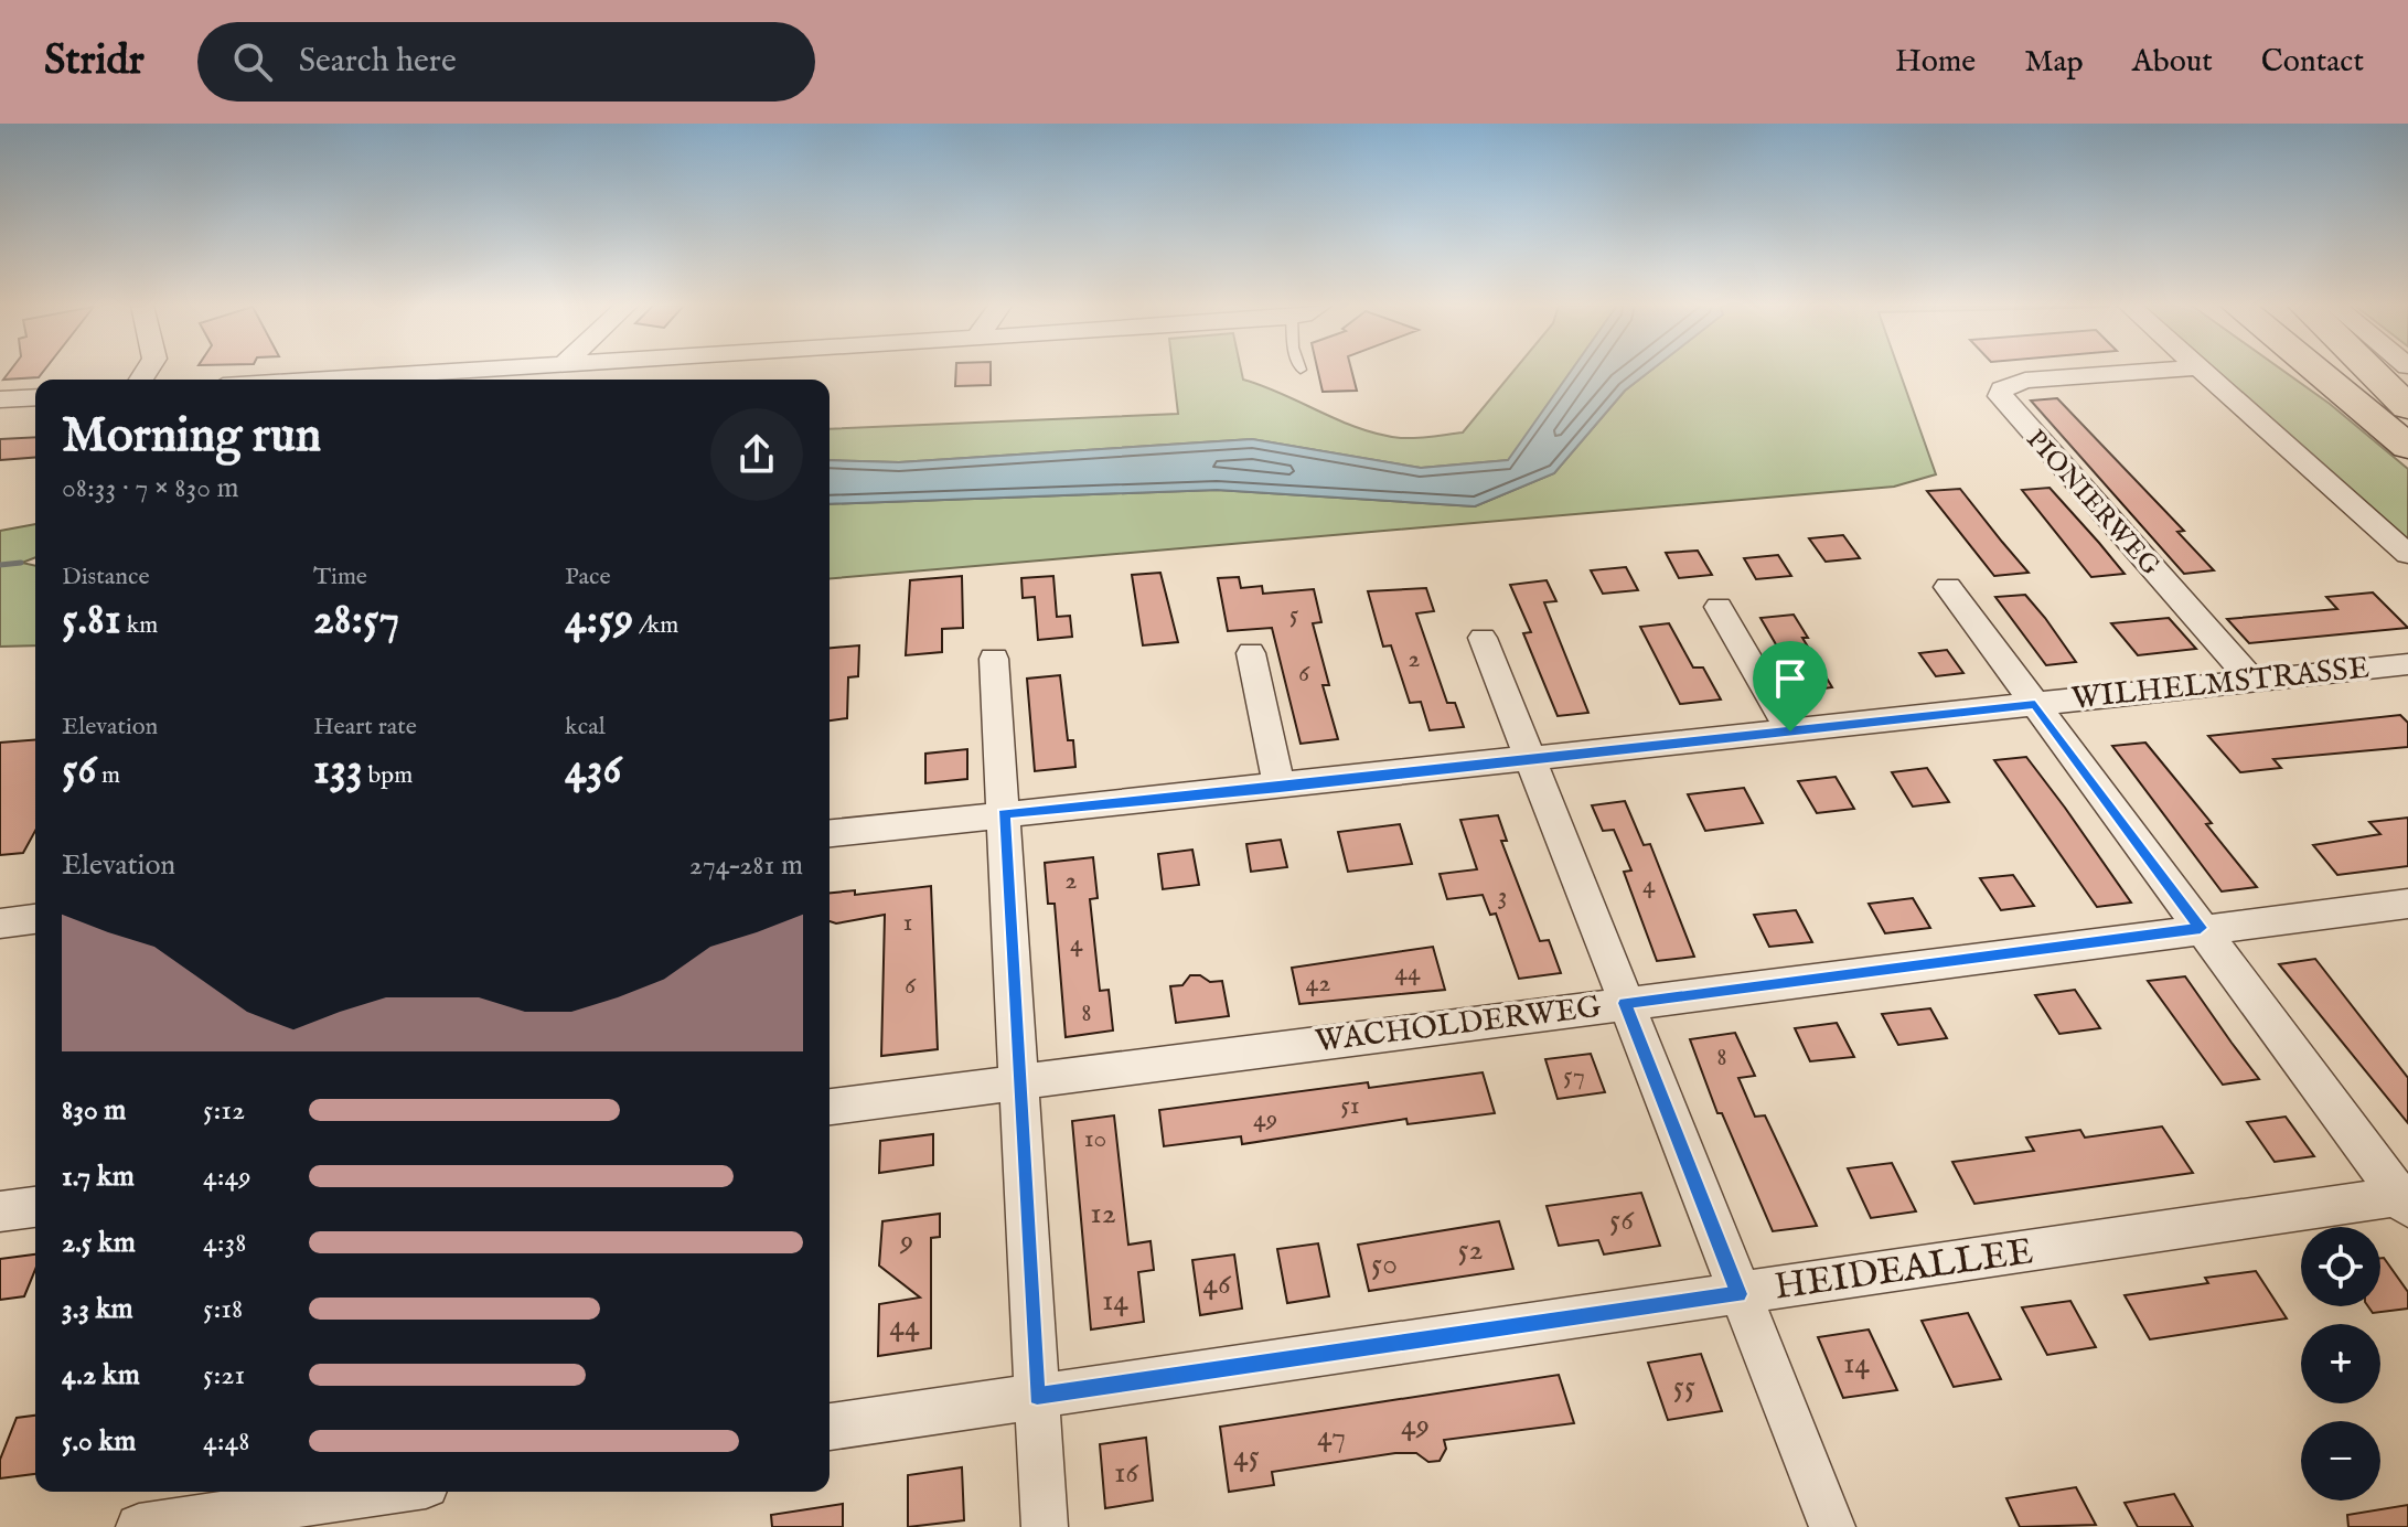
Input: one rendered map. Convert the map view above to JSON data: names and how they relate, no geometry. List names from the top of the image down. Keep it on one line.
{"streets":{"street":["PIONIERWEG","WILHELMSTRASSE","WACHOLDERWEG","HEIDEALLEE"]},"crossings":[["PIONIERWEG","WILHELMSTRASSE"]],"house_numbers":["5","2","6","2","4","3","1","4","44","42","6","8","8","57","51","49","10","12","56","9","52","50","46","14","44","14","55","49","47","45","16"],"page":{"header":"Stridr","search":"Search here","nav":["Home","Map","About","Contact"],"heading":["Morning run","08:33 · 7 × 830 m"],"stats":[["Distance","5.81 km"],["Time","28:57"],["Pace","4:59 /km"],["Elevation","56 m"],["Heart rate","133 bpm"],["kcal","436"]],"chart":["Elevation","274–281 m"],"list":[{"name":"830 m","note":"5:12"},{"name":"1.7 km","note":"4:49"},{"name":"2.5 km","note":"4:38"},{"name":"3.3 km","note":"5:18"},{"name":"4.2 km","note":"5:21"},{"name":"5.0 km","note":"4:48"}],"map_buttons":["+","−"]}}
